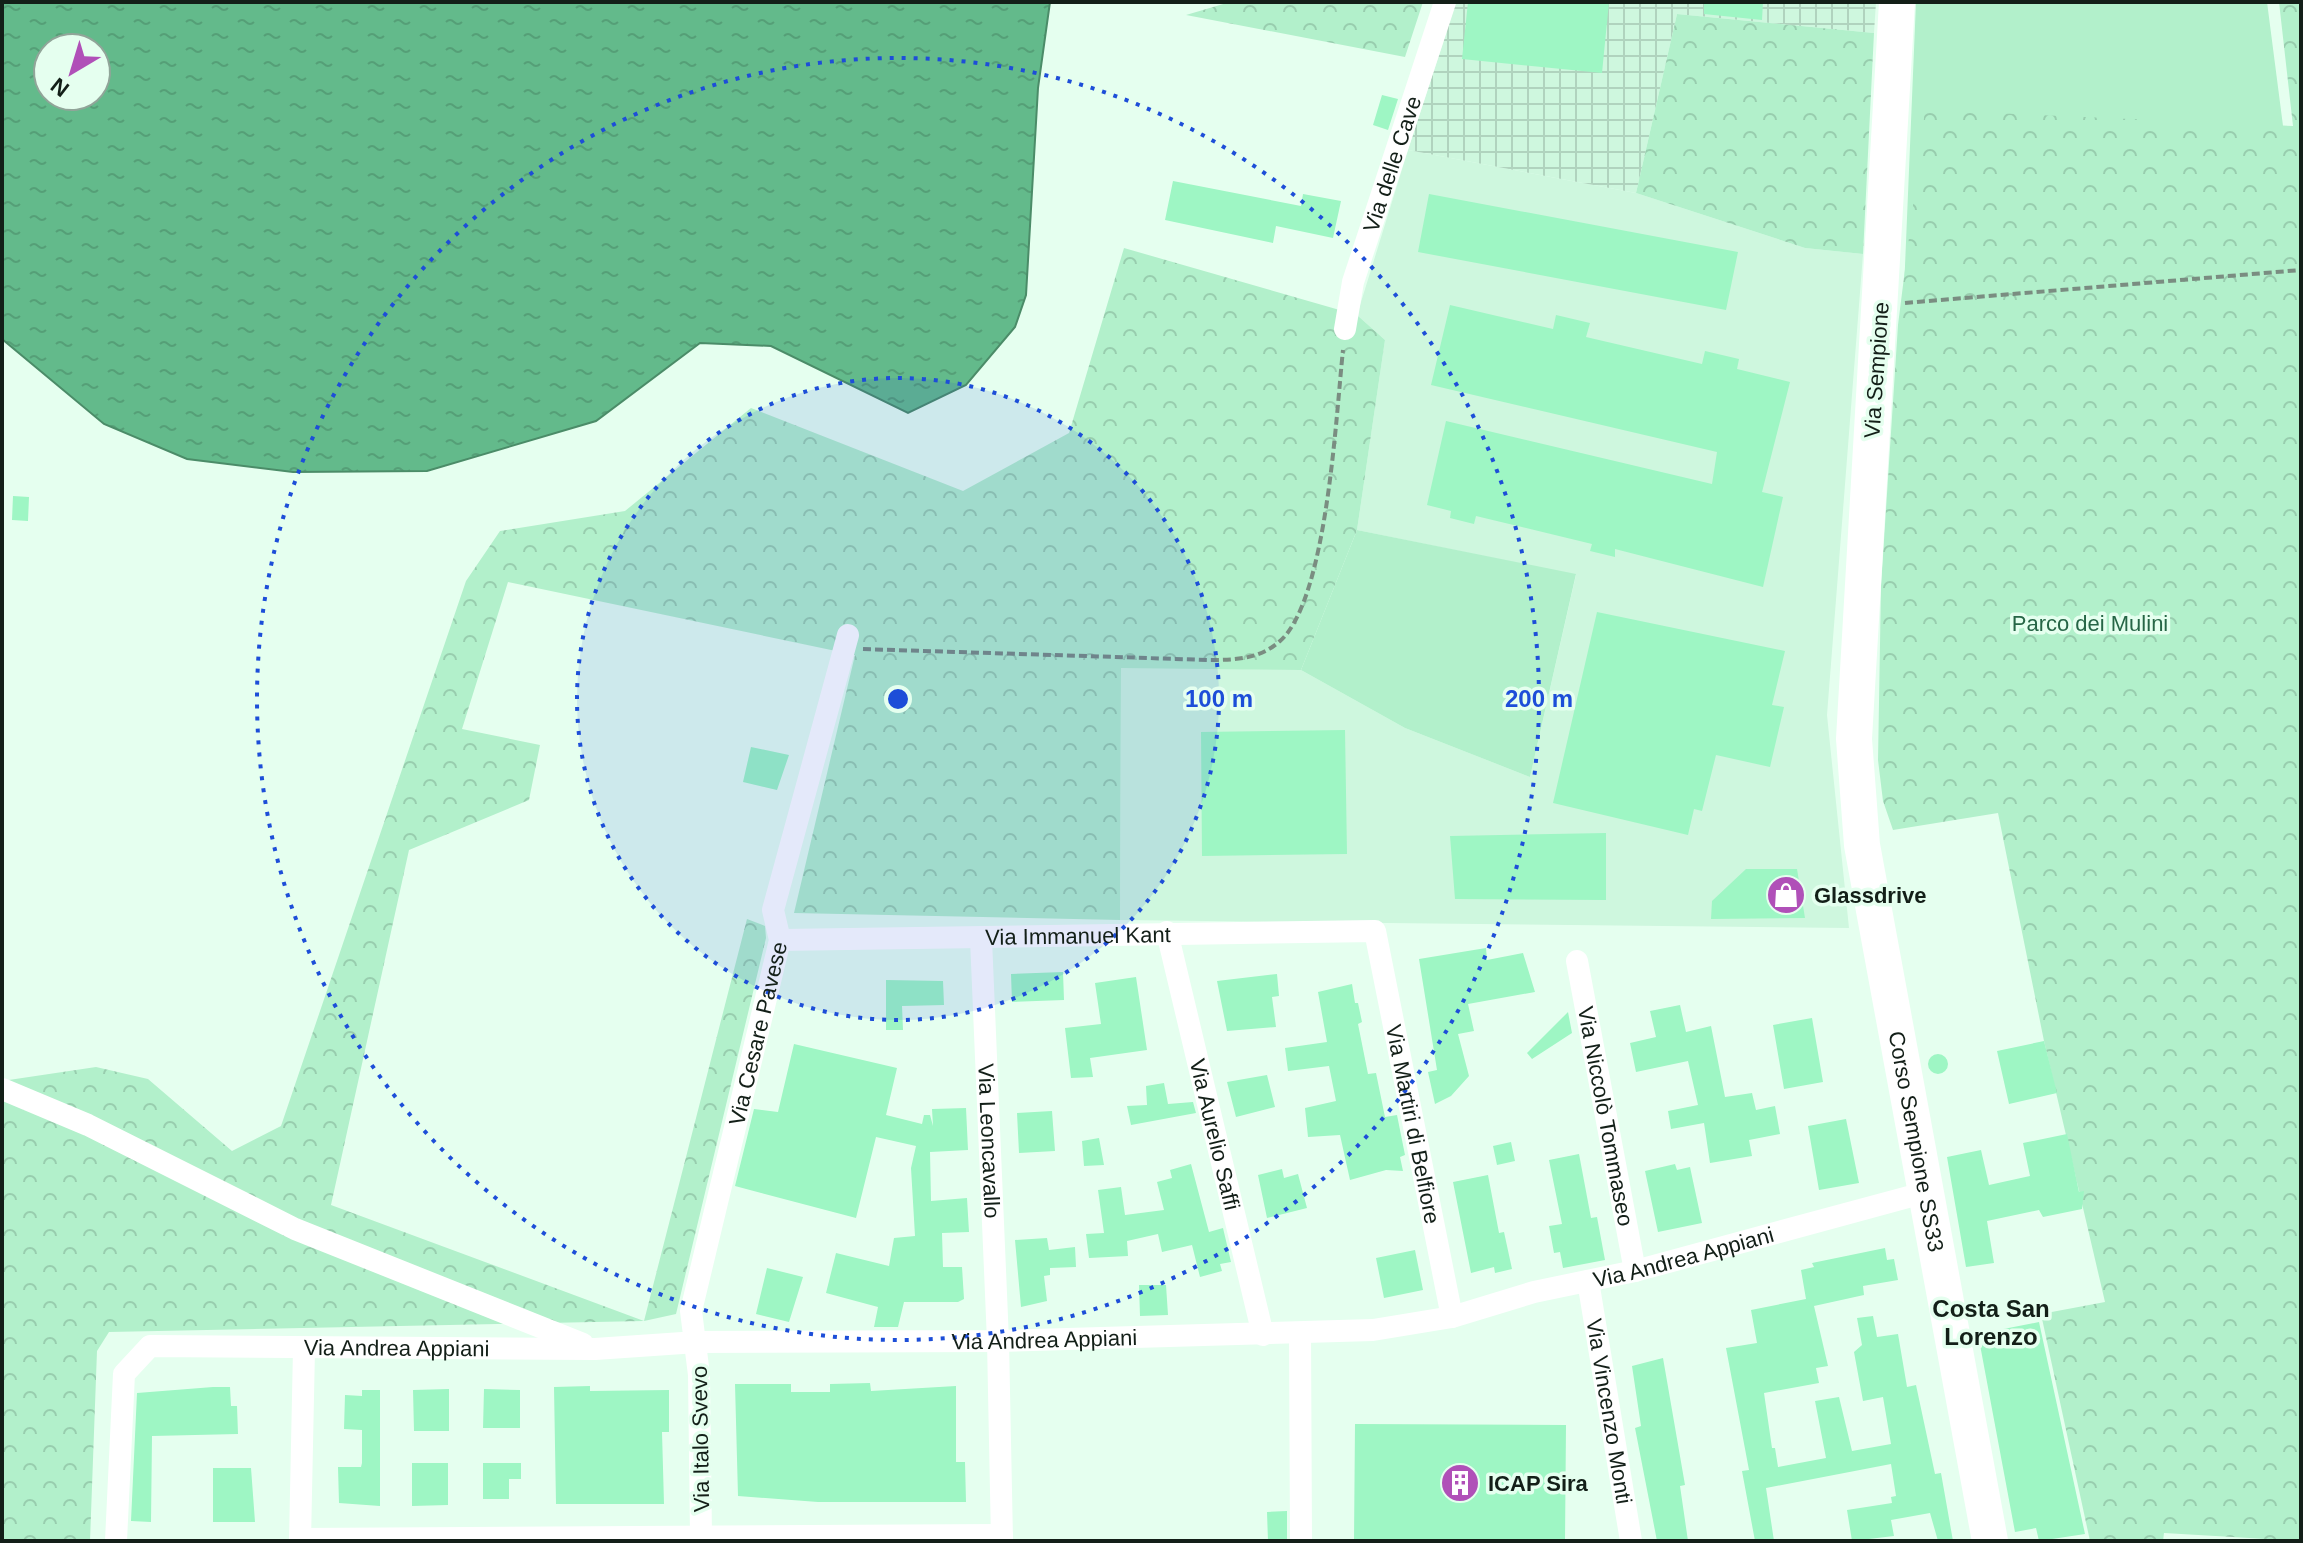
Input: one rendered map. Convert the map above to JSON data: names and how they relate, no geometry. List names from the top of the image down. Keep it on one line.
{"streets":{"main road":["Via Sempione","Corso Sempione SS33"],"street":["Via delle Cave","Via Immanuel Kant","Via Cesare Pavese","Via Niccolò Tommaseo","Via Martiri di Belfiore","Via Aurelio Saffi","Via Leoncavallo","Via Andrea Appiani","Via Vincenzo Monti","Via Italo Svevo"]},"crossings":[["Via Sempione","Corso Sempione SS33"],["Via Immanuel Kant","Via Cesare Pavese"],["Via Immanuel Kant","Via Martiri di Belfiore"],["Via Immanuel Kant","Via Aurelio Saffi"],["Via Immanuel Kant","Via Leoncavallo"],["Via Cesare Pavese","Via Andrea Appiani"],["Via Cesare Pavese","Via Italo Svevo"],["Via Niccolò Tommaseo","Via Andrea Appiani"],["Via Martiri di Belfiore","Via Andrea Appiani"],["Via Aurelio Saffi","Via Andrea Appiani"],["Via Leoncavallo","Via Andrea Appiani"],["Corso Sempione SS33","Via Andrea Appiani"],["Via Andrea Appiani","Via Vincenzo Monti"],["Via Andrea Appiani","Via Italo Svevo"]],"districts":["Costa San Lorenzo"],"parks":["Parco dei Mulini"],"places":{"shop":["Glassdrive"],"building":["ICAP Sira"]},"north":"bottom left","rings":["100 m","200 m"]}
